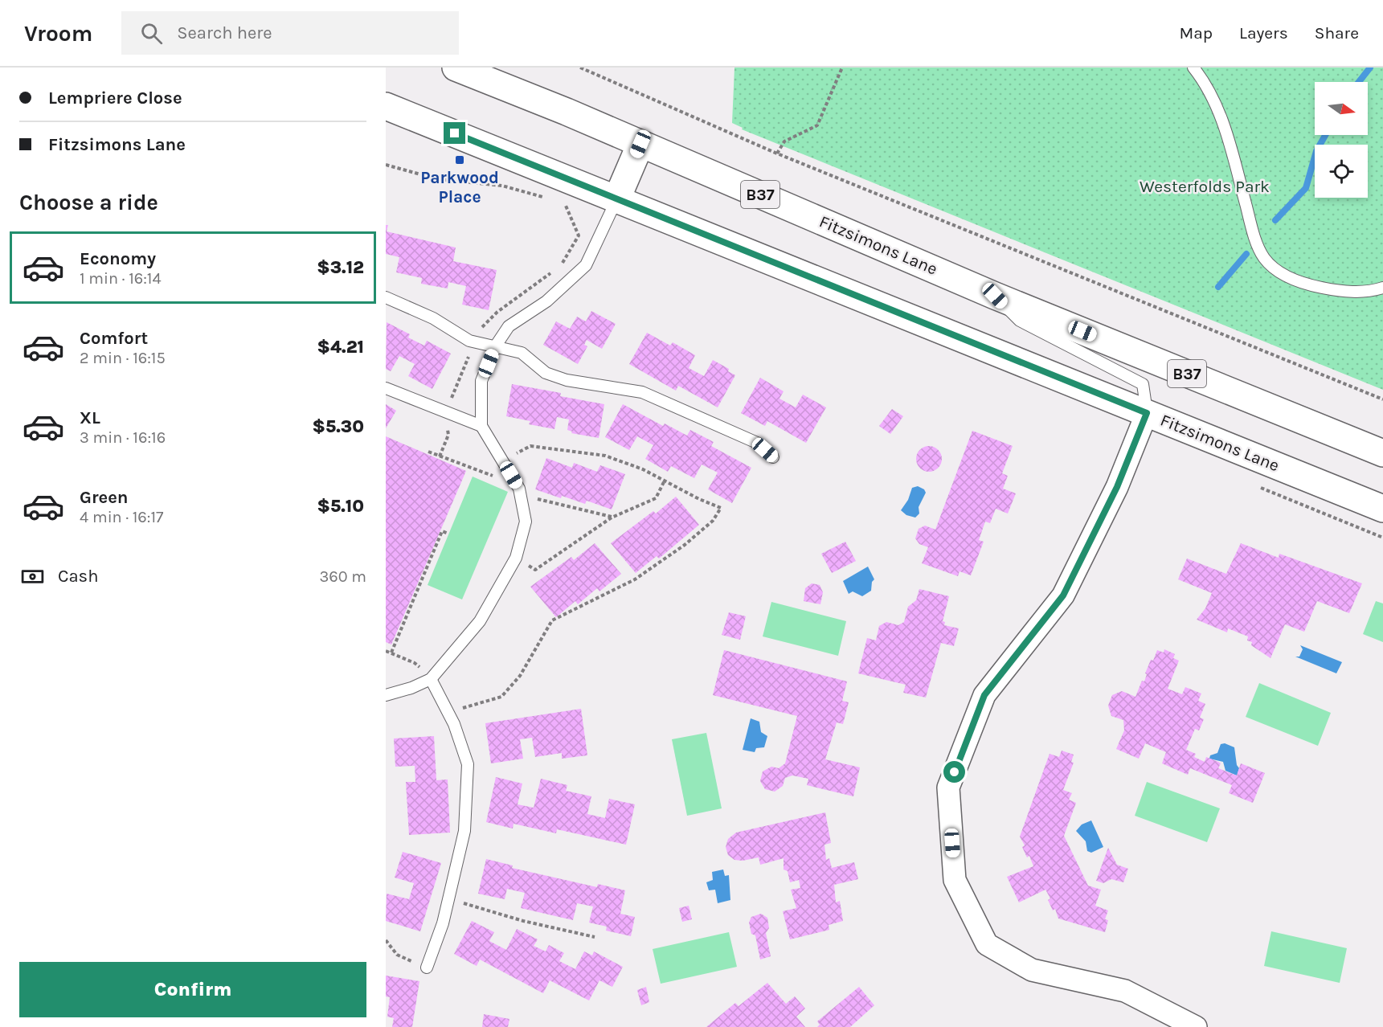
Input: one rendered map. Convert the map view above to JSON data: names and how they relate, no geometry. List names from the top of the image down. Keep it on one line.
{"streets":{"main road":["B37","Fitzsimons Lane"]},"parks":["Westerfolds Park"],"places":{"transit":["Parkwood Place"]},"north":"right","page":{"header":"Vroom","search":"Search here","nav":["Map","Layers","Share"],"banner":["Lempriere Close","Fitzsimons Lane"],"heading":"Choose a ride","list":[{"name":"Economy","note":"1 min · 16:14","value":"$3.12"},{"name":"Comfort","note":"2 min · 16:15","value":"$4.21"},{"name":"XL","note":"3 min · 16:16","value":"$5.30"},{"name":"Green","note":"4 min · 16:17","value":"$5.10"}],"pay":["Cash","360 m"],"buttons":"Confirm"}}
